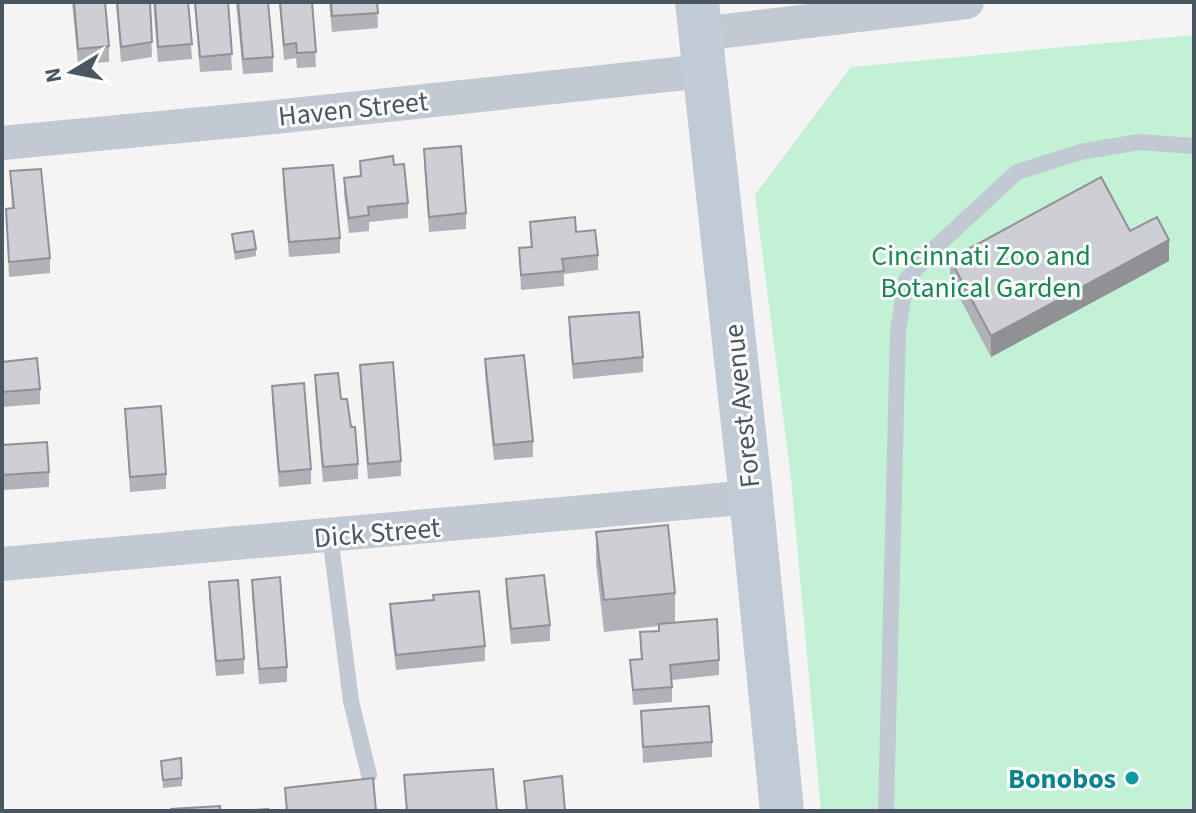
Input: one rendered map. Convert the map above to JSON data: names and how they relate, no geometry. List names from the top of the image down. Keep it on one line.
{"streets":{"street":["Haven Street","Forest Avenue","Dick Street"]},"crossings":[["Haven Street","Forest Avenue"],["Forest Avenue","Dick Street"]],"parks":["Cincinnati Zoo and Botanical Garden"],"places":["Bonobos"],"north":"left"}
